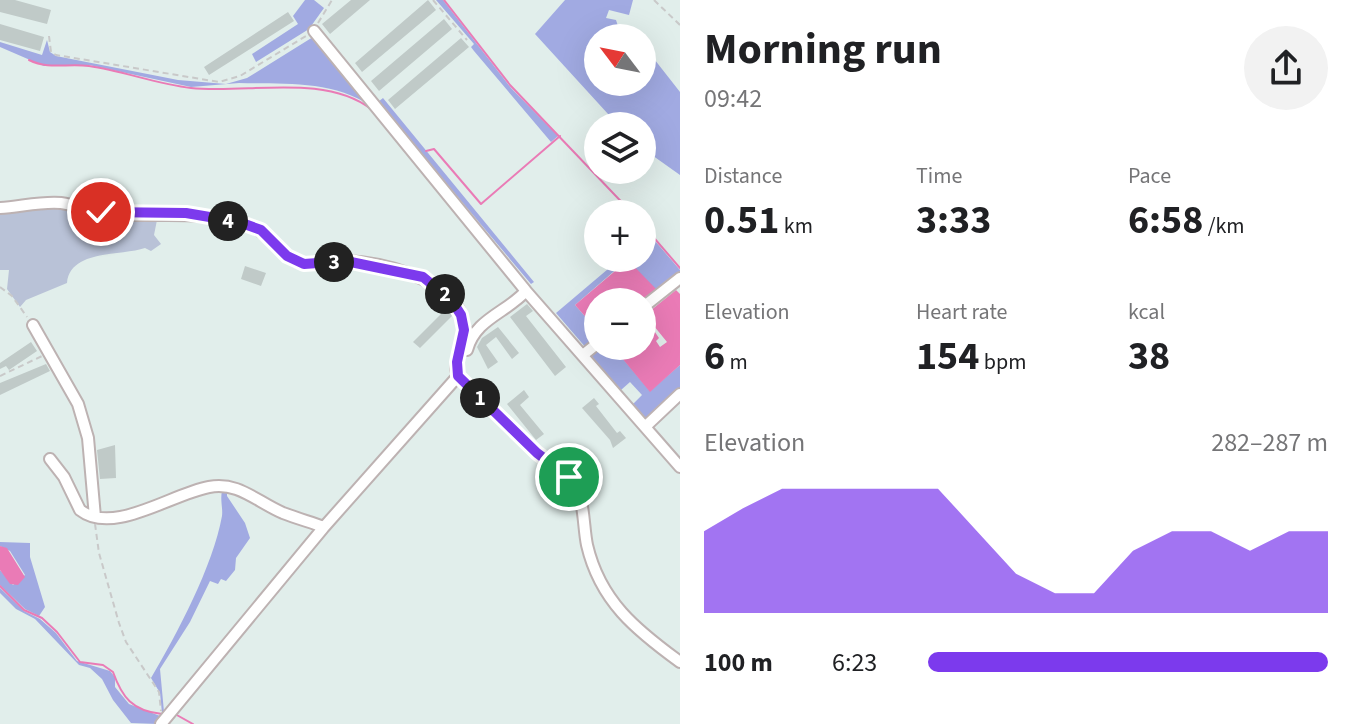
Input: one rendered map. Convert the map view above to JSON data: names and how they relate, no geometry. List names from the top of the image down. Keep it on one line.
{"north":"top left","page":{"heading":["Morning run","09:42"],"map_buttons":["+","−"],"stats":[["Distance","0.51 km"],["Time","3:33"],["Pace","6:58 /km"],["Elevation","6 m"],["Heart rate","154 bpm"],["kcal","38"]],"pins":["4","3","2","1"],"chart":["Elevation","282–287 m"],"list":[{"name":"100 m","note":"6:23"}]}}
